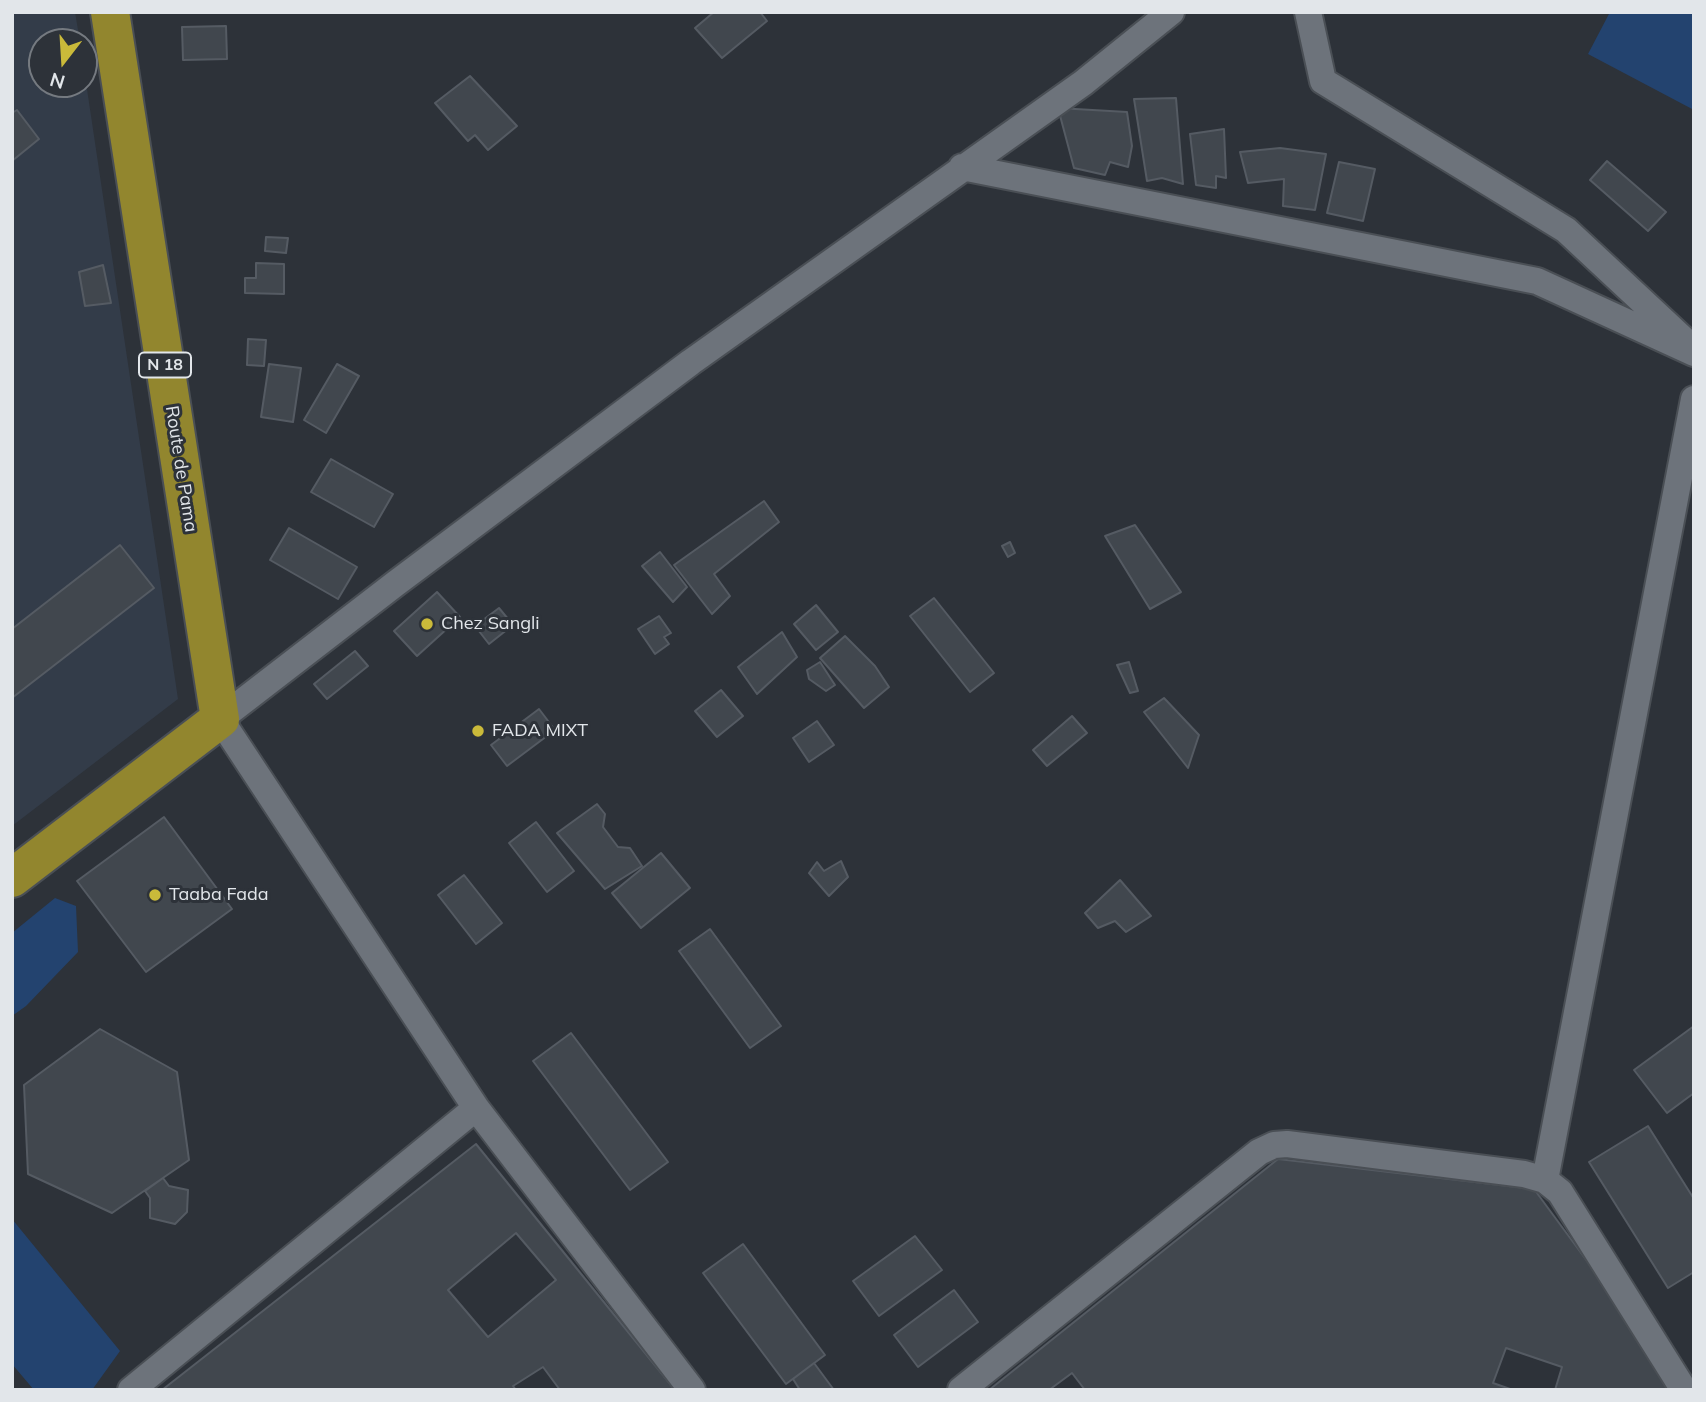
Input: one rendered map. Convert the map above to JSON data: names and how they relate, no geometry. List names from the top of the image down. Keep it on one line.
{"streets":{"highway":["N 18","Route de Pama"]},"places":["Chez Sangli","FADA MIXT","Taaba Fada"],"north":"bottom"}
